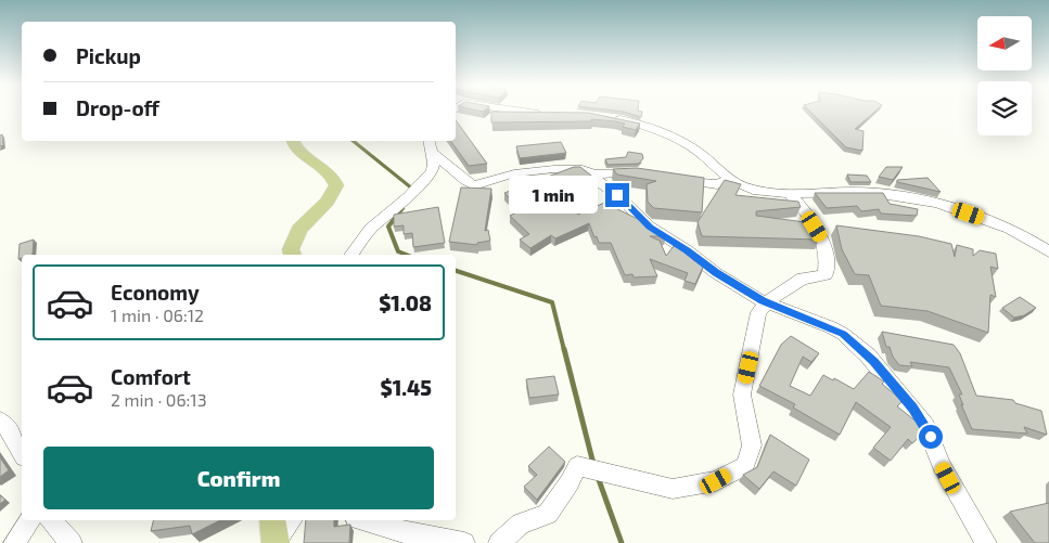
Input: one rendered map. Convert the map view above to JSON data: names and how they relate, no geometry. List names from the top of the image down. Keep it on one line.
{"north":"left","page":{"banner":["Pickup","Drop-off"],"bubble":"1 min","list":[{"name":"Economy","note":"1 min · 06:12","value":"$1.08"},{"name":"Comfort","note":"2 min · 06:13","value":"$1.45"}],"buttons":"Confirm"}}
